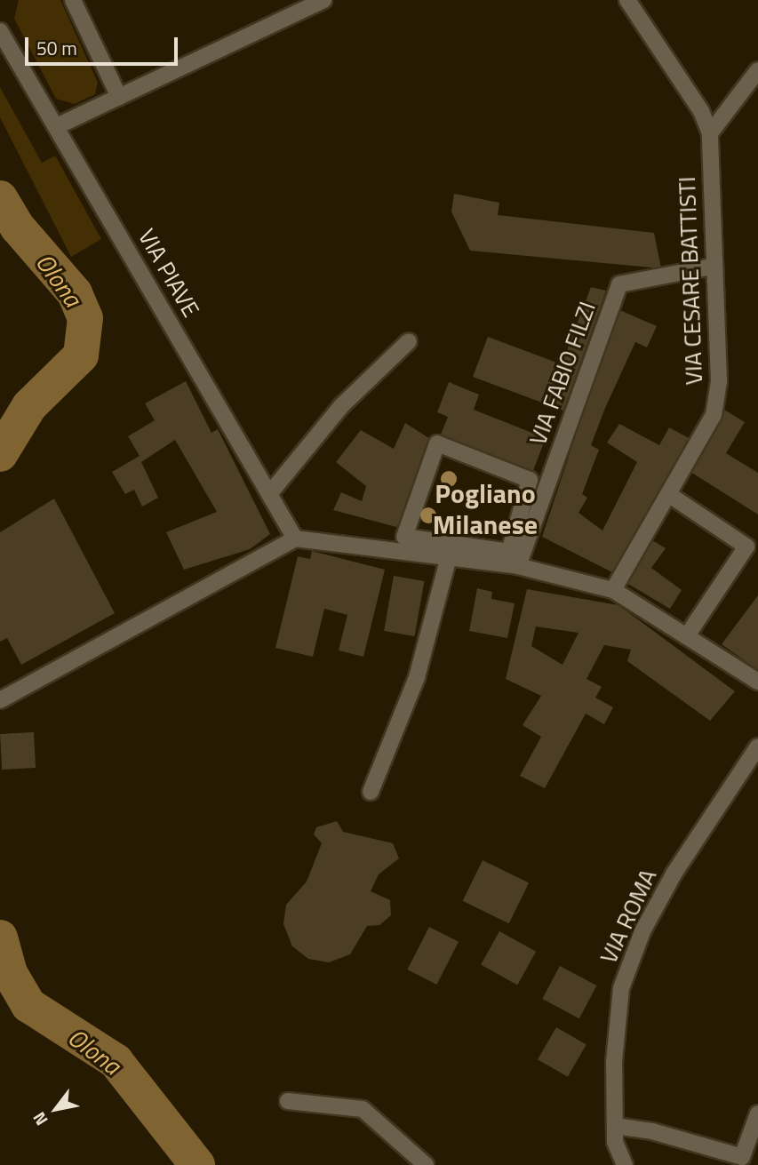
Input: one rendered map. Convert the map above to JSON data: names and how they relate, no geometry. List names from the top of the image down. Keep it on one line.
{"streets":{"street":["VIA PIAVE","VIA CESARE BATTISTI","VIA FABIO FILZI","VIA ROMA"]},"crossings":[["VIA CESARE BATTISTI","VIA FABIO FILZI"]],"districts":["Pogliano Milanese"],"water":["Olona"],"scale_bar":"50 m","north":"bottom left"}
